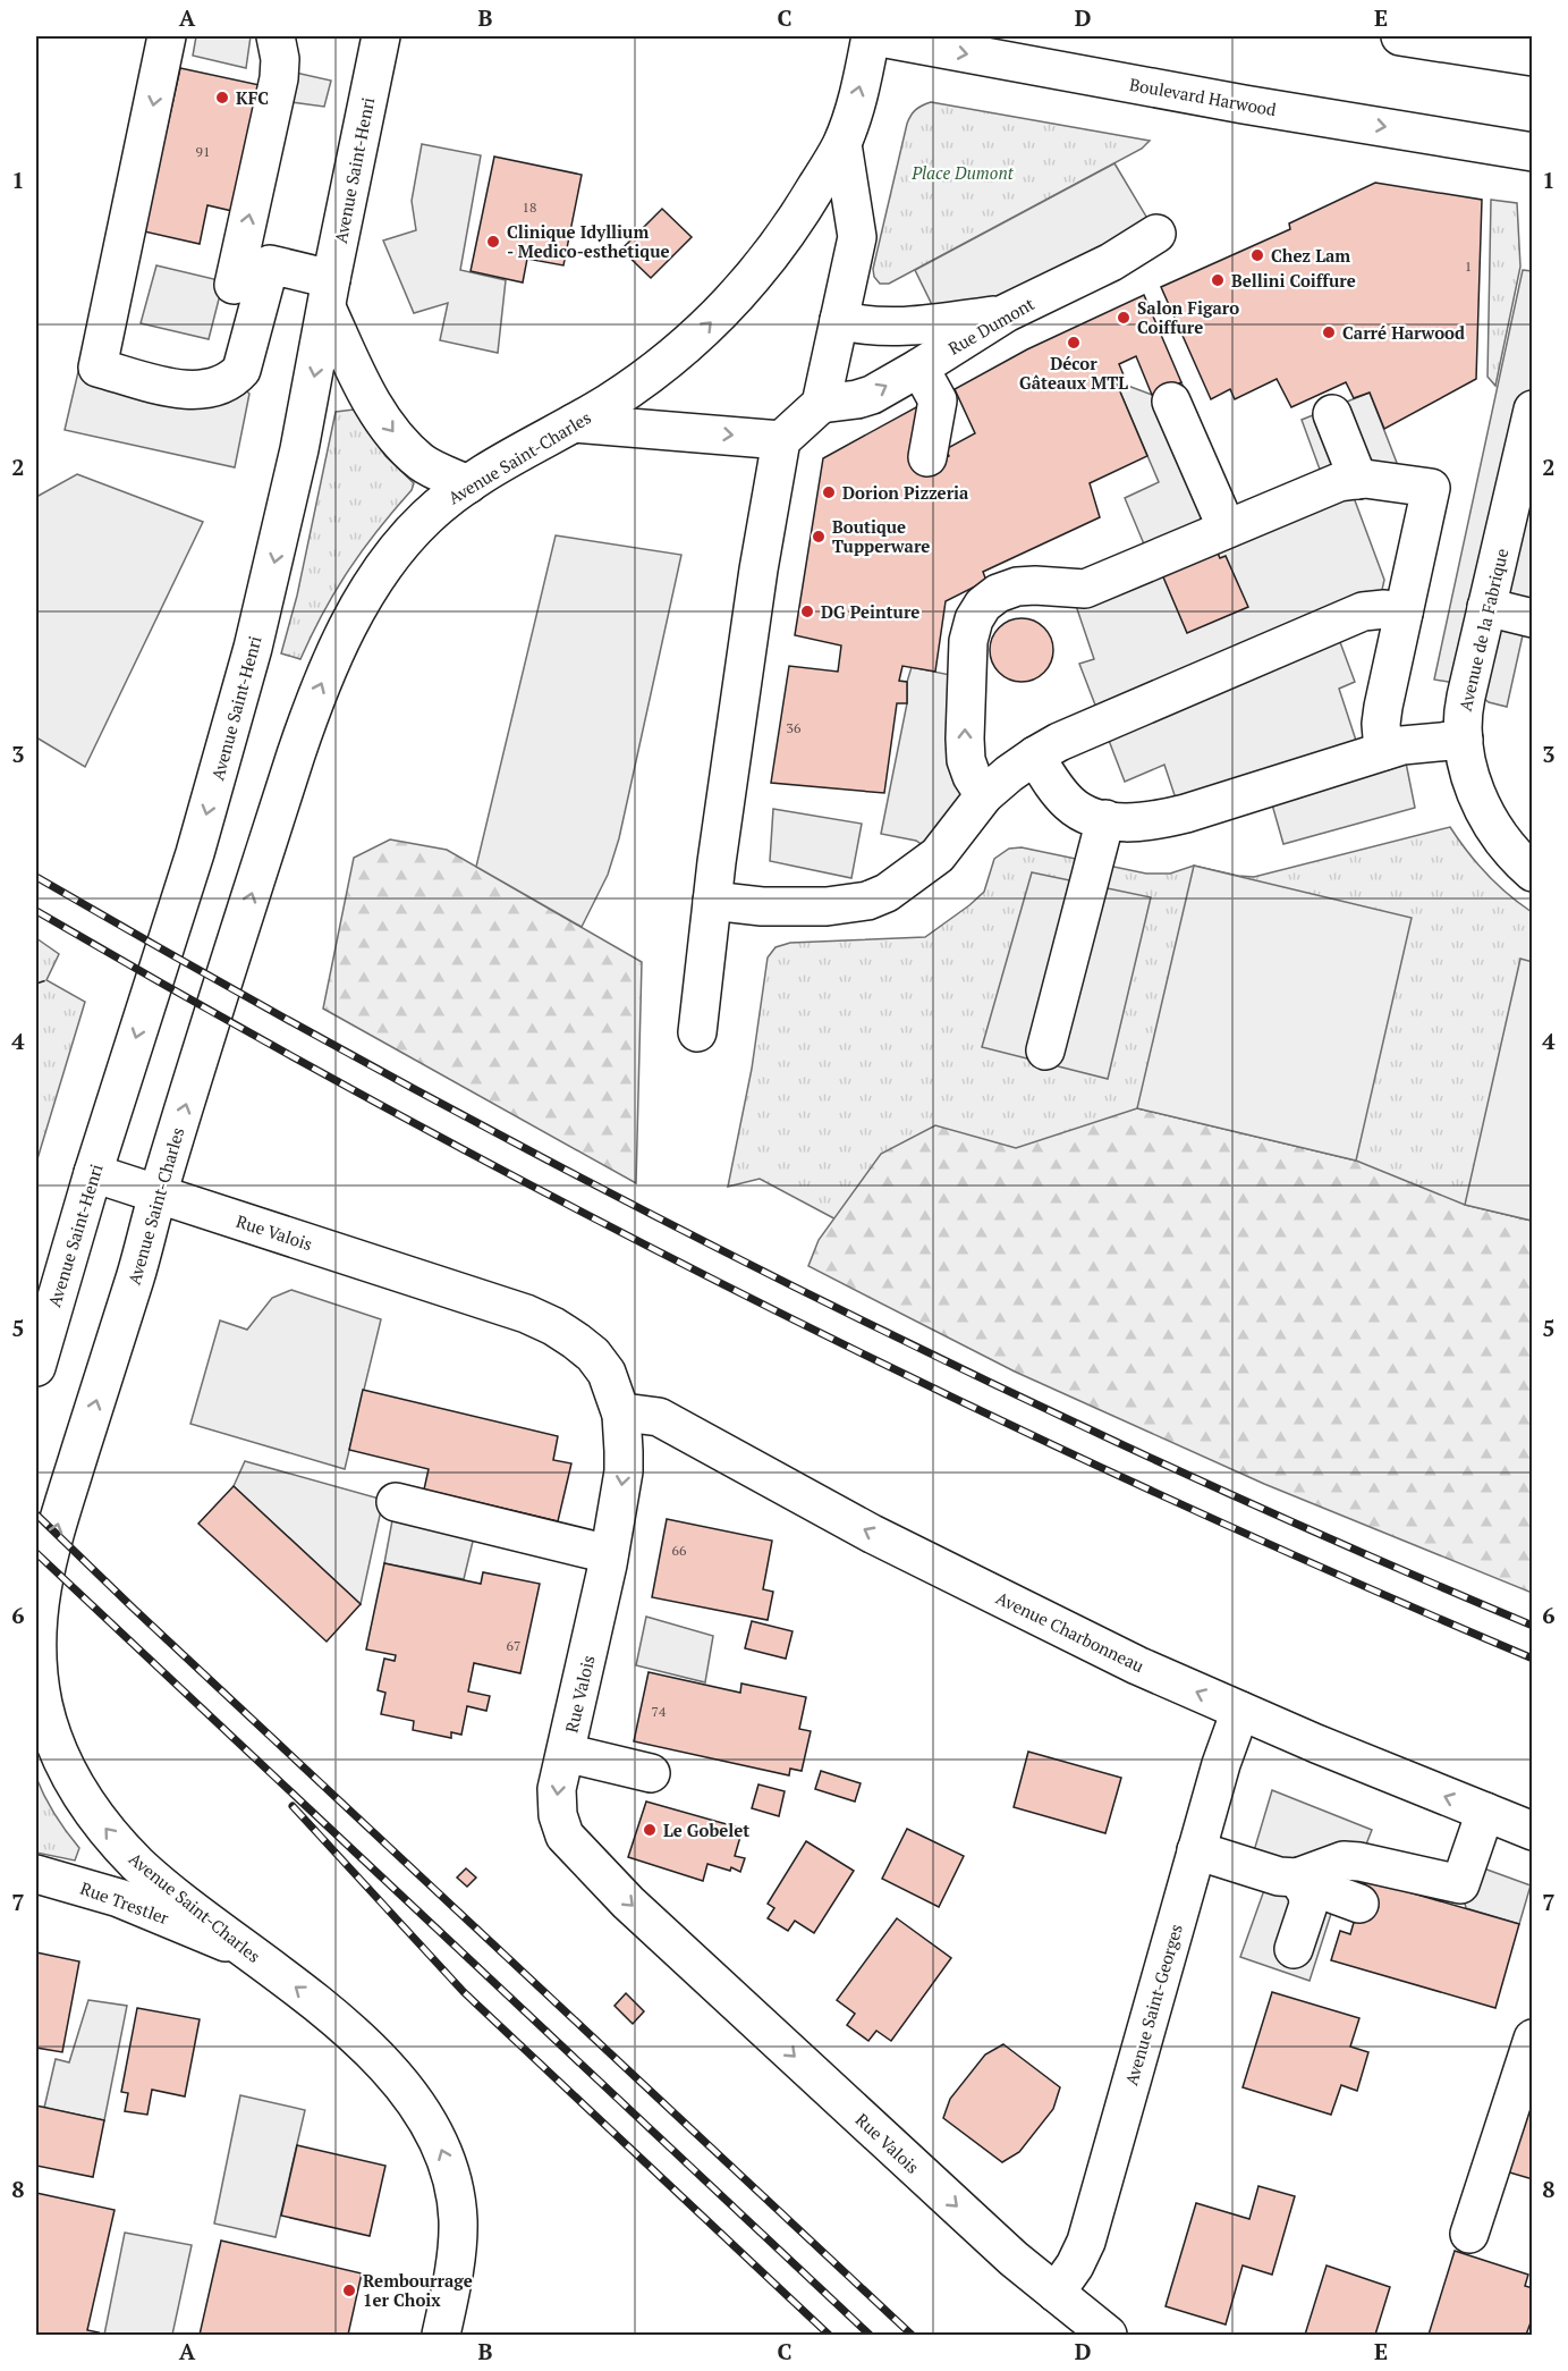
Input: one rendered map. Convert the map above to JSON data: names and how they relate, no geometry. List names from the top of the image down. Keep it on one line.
{"streets":{"main road":["Boulevard Harwood","Avenue Saint-Henri","Rue Dumont","Avenue Saint-Charles","Avenue de la Fabrique","Rue Valois","Avenue Charbonneau","Rue Trestler","Avenue Saint-Georges"]},"crossings":[["Boulevard Harwood","Avenue Saint-Charles"],["Avenue Saint-Henri","Rue Valois"],["Rue Dumont","Avenue Saint-Charles"],["Avenue Saint-Charles","Rue Valois"],["Avenue Saint-Charles","Rue Trestler"],["Rue Valois","Avenue Charbonneau"],["Rue Valois","Avenue Saint-Georges"],["Avenue Charbonneau","Avenue Saint-Georges"]],"one_way":["Avenue Saint-Henri","Avenue Saint-Charles","Rue Valois","Avenue Charbonneau"],"parks":["Place Dumont"],"places":["KFC","Clinique Idyllium - Medico-esthetique","Chez Lam","Bellini Coiffure","Salon Figaro Coiffure","Carré Harwood","Décor Gâteaux MTL","Dorion Pizzeria","Boutique Tupperware","DG Peinture","Le Gobelet","Rembourrage 1er Choix"],"house_numbers":["91","18","1","36","66","67","74"],"grid":{"columns":["A","B","C","D","E"],"rows":["1","2","3","4","5","6","7","8"]}}
